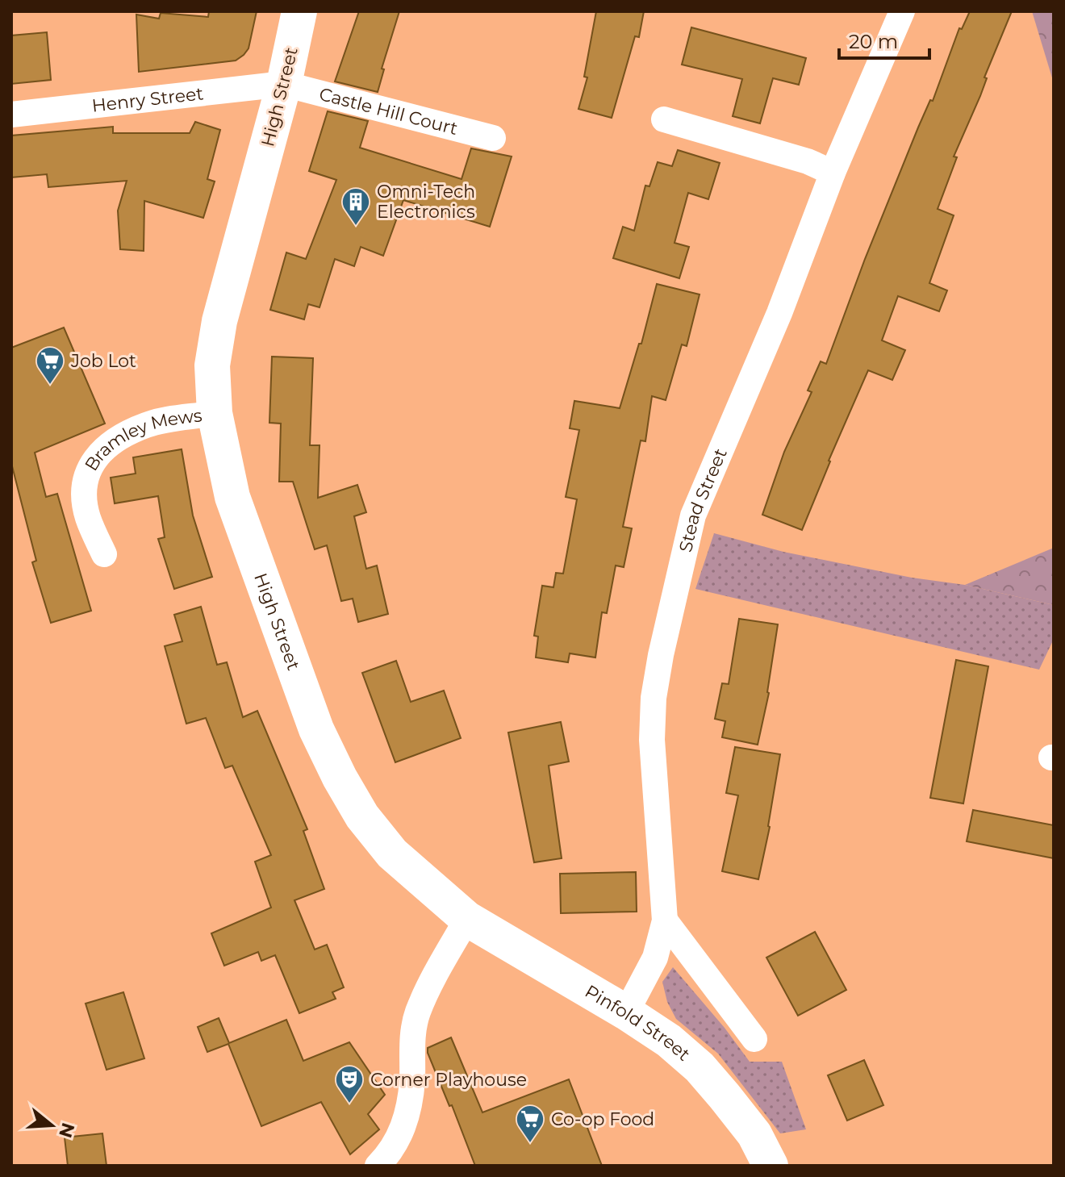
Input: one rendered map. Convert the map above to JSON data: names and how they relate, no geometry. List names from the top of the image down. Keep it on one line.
{"streets":{"main road":["High Street","Pinfold Street"],"street":["Henry Street","Castle Hill Court","Bramley Mews","Stead Street"]},"crossings":[["High Street","Henry Street"],["High Street","Castle Hill Court"],["High Street","Bramley Mews"],["High Street","Pinfold Street"],["Henry Street","Castle Hill Court"],["Stead Street","Pinfold Street"]],"places":{"building":["Omni-Tech Electronics"],"supermarket":["Job Lot","Co-op Food"],"theatre":["Corner Playhouse"]},"scale_bar":"20 m","north":"right"}
